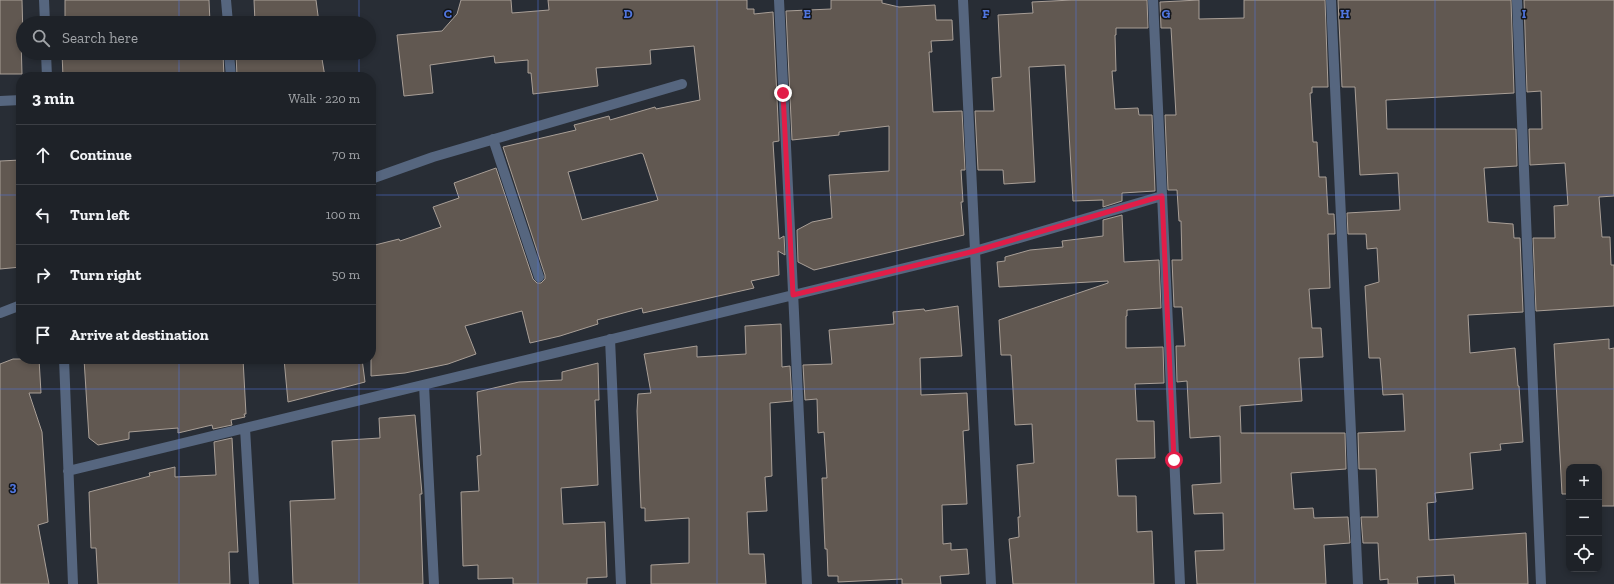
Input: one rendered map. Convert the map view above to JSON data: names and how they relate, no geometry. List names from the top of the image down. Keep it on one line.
{"page":{"search":"Search here","heading":["3 min","Walk · 220 m"],"list":[["Continue","70 m"],["Turn left","100 m"],["Turn right","50 m"],"Arrive at destination"],"map_buttons":["+","−"]},"grid":{"columns":["C","D","E","F","G","H","I"],"rows":["3"]}}
